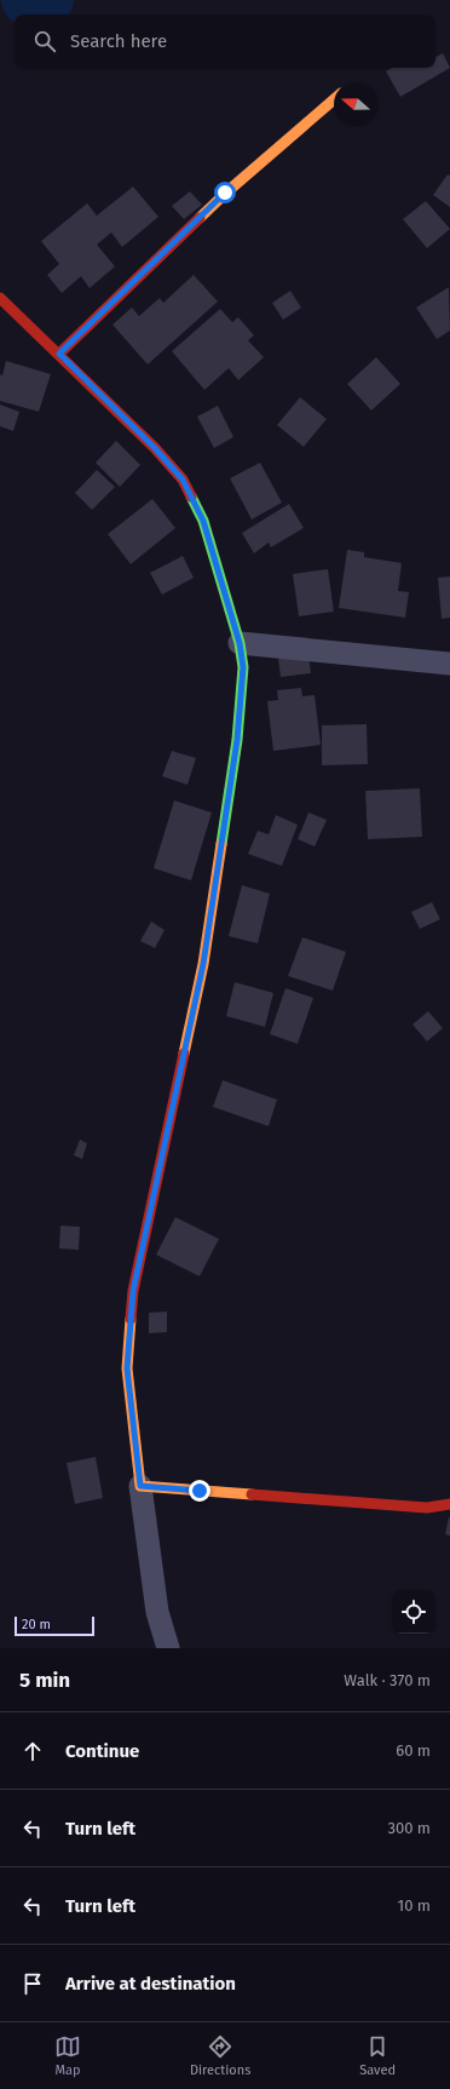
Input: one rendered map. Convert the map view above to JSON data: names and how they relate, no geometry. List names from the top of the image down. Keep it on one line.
{"scale_bar":"20 m","north":"left","page":{"search":"Search here","scale":"20 m","heading":["5 min","Walk · 370 m"],"list":[["Continue","60 m"],["Turn left","300 m"],["Turn left","10 m"],"Arrive at destination"],"nav":["Map","Directions","Saved"]}}
